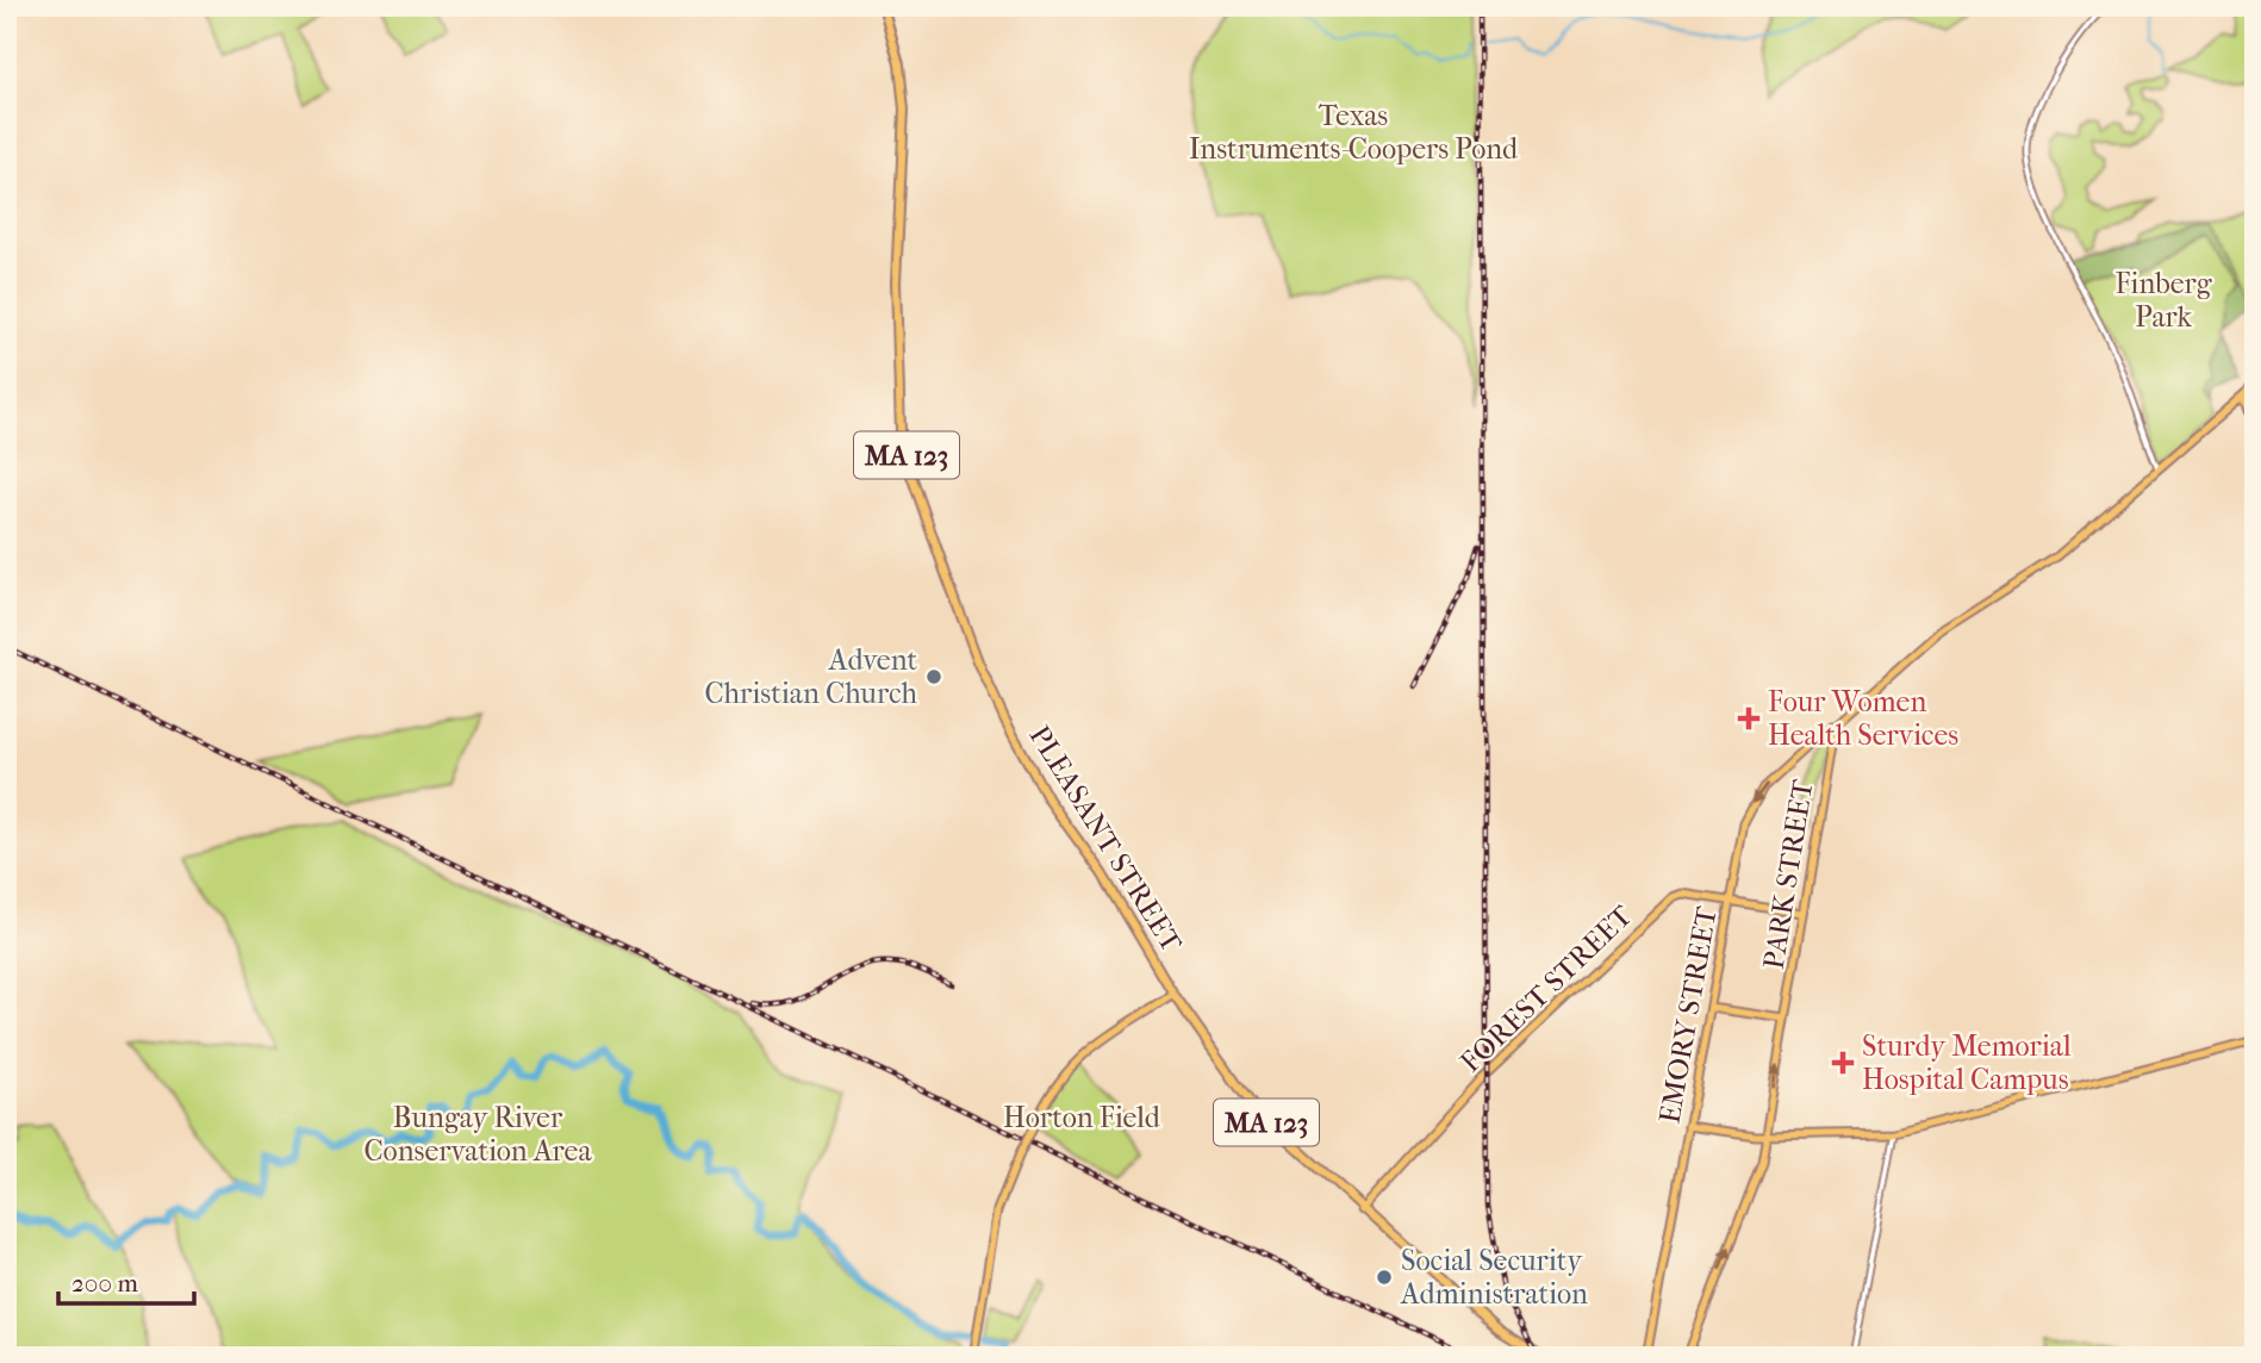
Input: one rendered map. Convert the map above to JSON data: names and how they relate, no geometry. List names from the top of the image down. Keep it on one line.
{"streets":{"highway":["MA 123","PLEASANT STREET"],"main road":["PARK STREET","FOREST STREET","EMORY STREET"]},"crossings":[["PLEASANT STREET","FOREST STREET"],["PARK STREET","FOREST STREET"],["PARK STREET","EMORY STREET"],["FOREST STREET","EMORY STREET"]],"parks":["Texas Instruments-Coopers Pond","Finberg Park","Bungay River Conservation Area","Horton Field"],"places":{"other":["Advent Christian Church","Social Security Administration"],"health":["Four Women Health Services","Sturdy Memorial Hospital Campus"]},"scale_bar":"200 m"}
